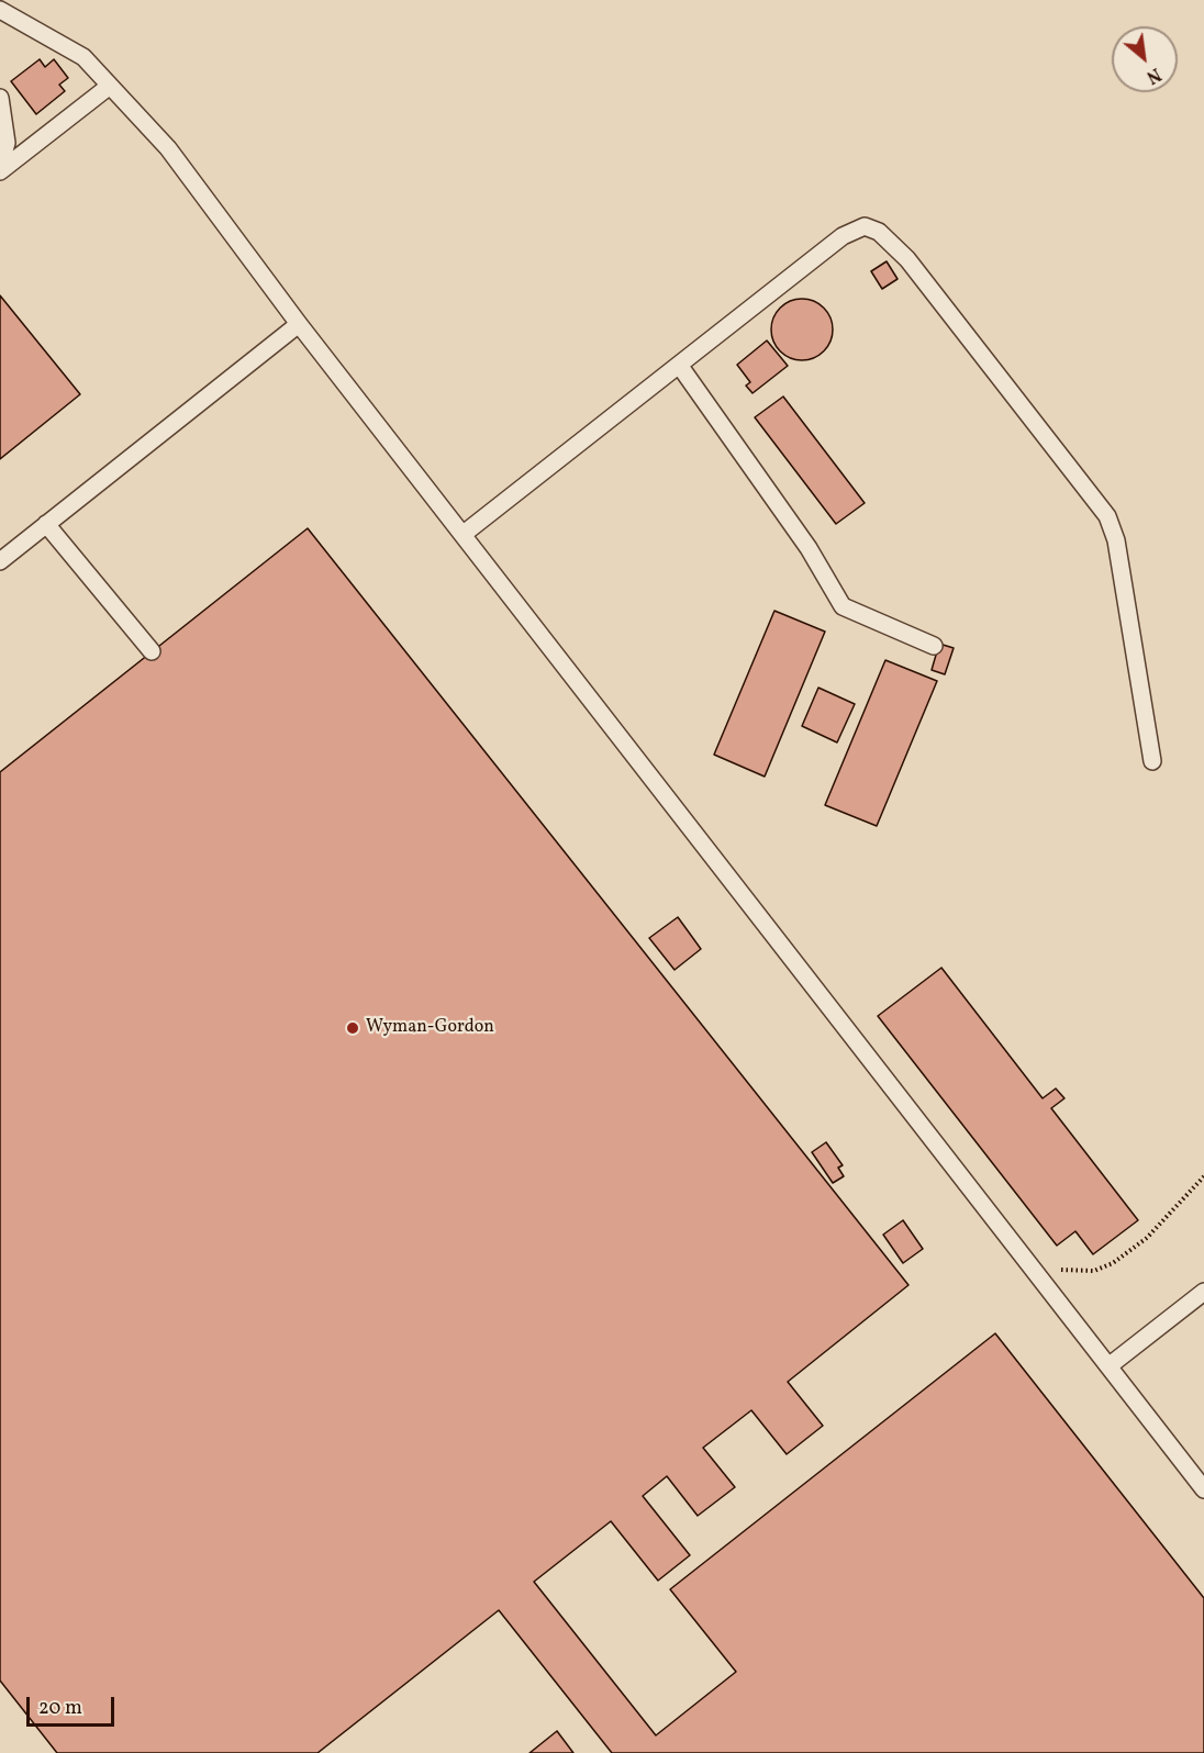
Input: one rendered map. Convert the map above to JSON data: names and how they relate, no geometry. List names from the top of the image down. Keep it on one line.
{"places":["Wyman-Gordon"],"scale_bar":"20 m","north":"bottom right"}
